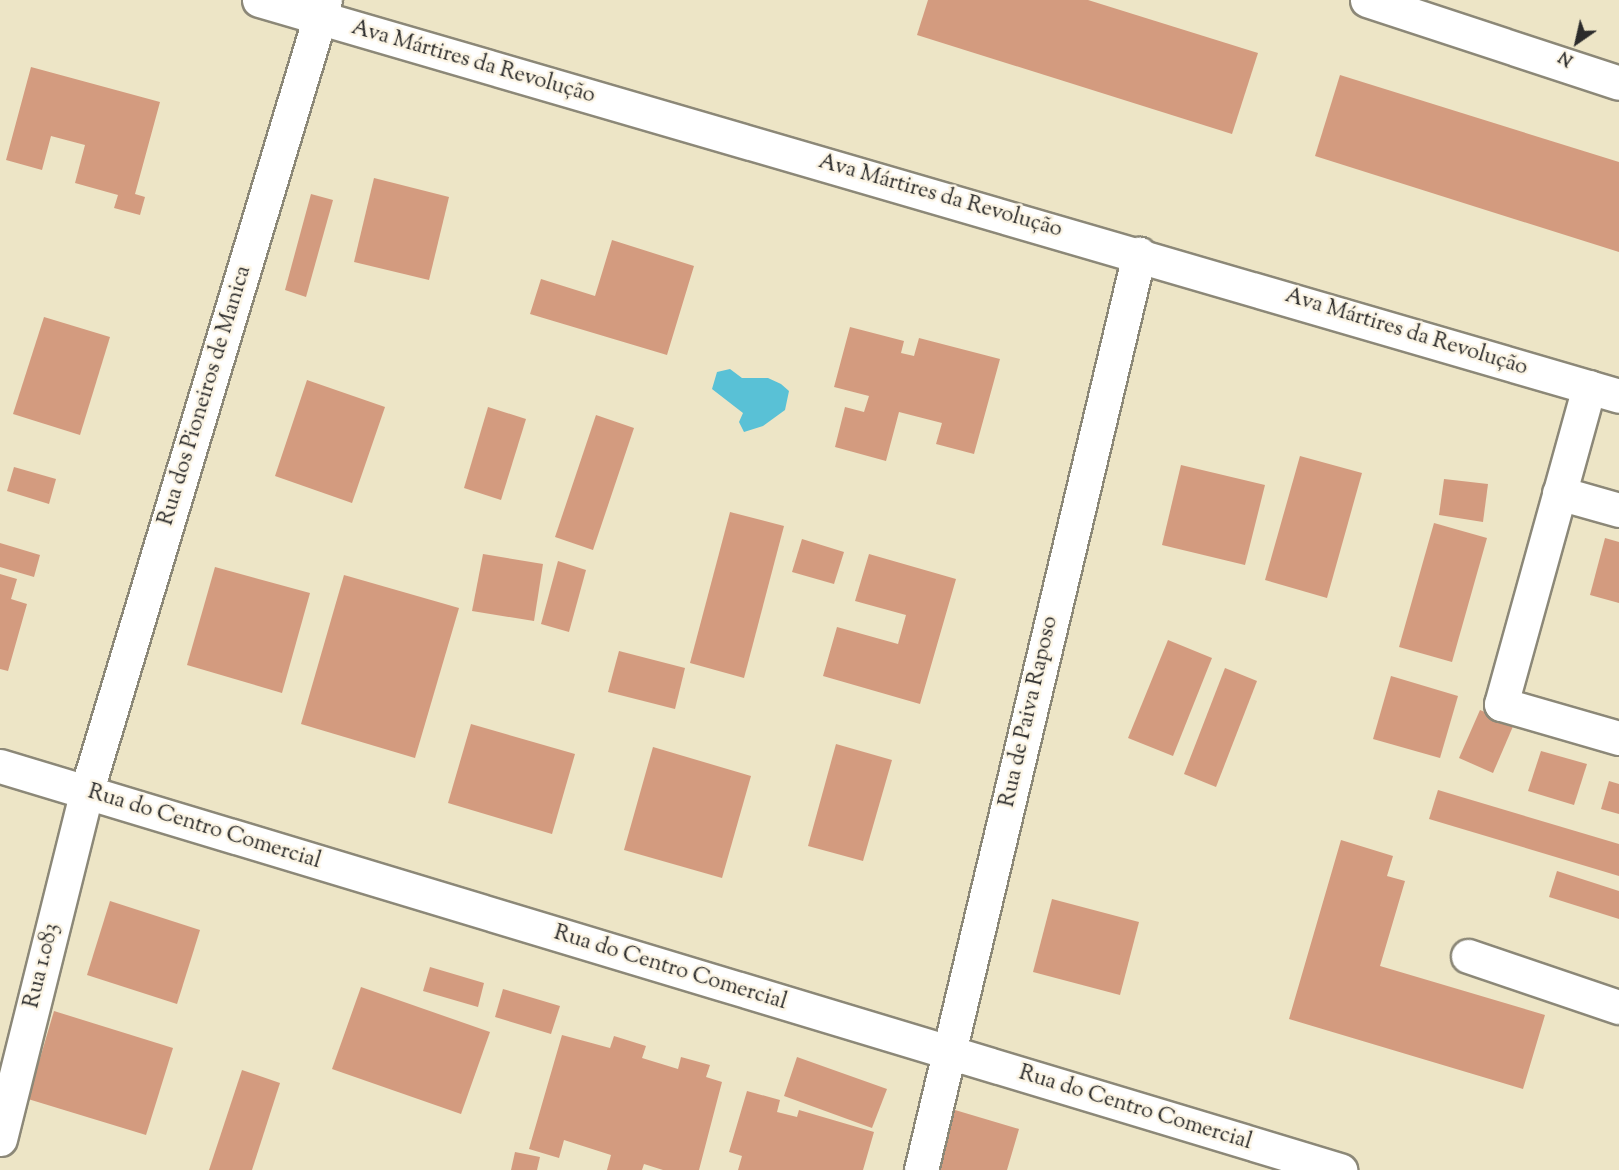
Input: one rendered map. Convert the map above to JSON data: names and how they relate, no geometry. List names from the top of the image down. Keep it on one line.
{"streets":{"street":["Ava Mártires da Revolução","Rua dos Pioneiros de Manica","Rua de Paiva Raposo","Rua do Centro Comercial","Rua 1.083"]},"crossings":[["Ava Mártires da Revolução","Rua dos Pioneiros de Manica"],["Ava Mártires da Revolução","Rua de Paiva Raposo"],["Rua dos Pioneiros de Manica","Rua do Centro Comercial"],["Rua dos Pioneiros de Manica","Rua 1.083"],["Rua de Paiva Raposo","Rua do Centro Comercial"],["Rua do Centro Comercial","Rua 1.083"]],"north":"bottom left"}
